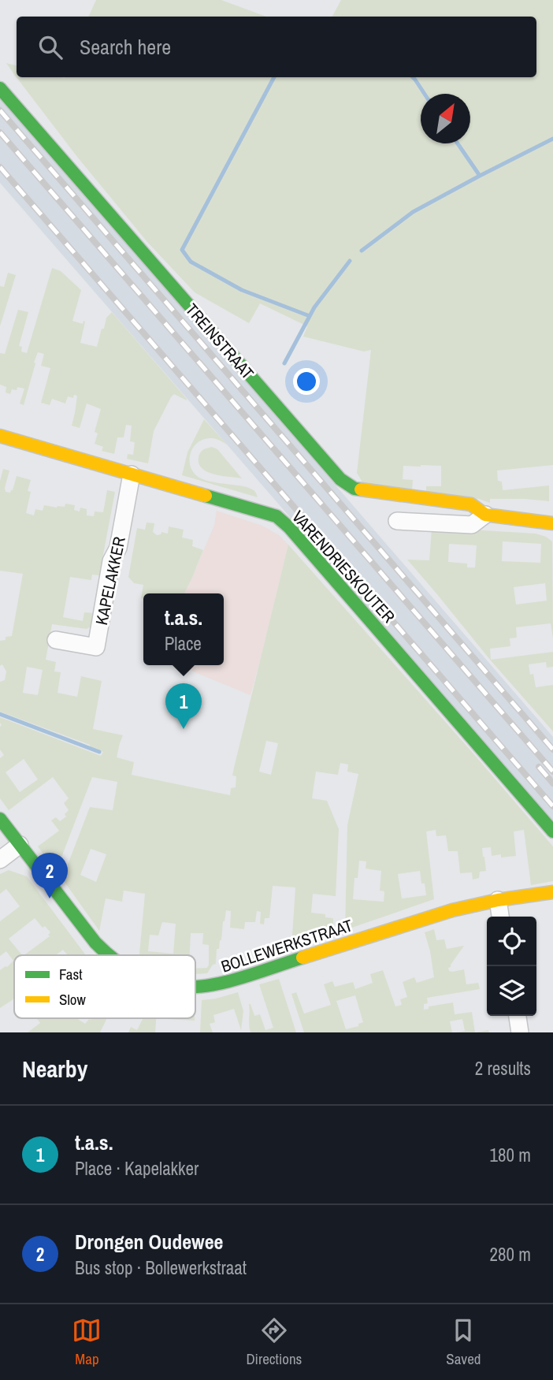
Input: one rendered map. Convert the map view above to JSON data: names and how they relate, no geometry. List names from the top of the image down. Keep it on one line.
{"streets":{"street":["TREINSTRAAT","VARENDRIESKOUTER","KAPELAKKER","BOLLEWERKSTRAAT"]},"crossings":[["VARENDRIESKOUTER","KAPELAKKER"]],"legend":["Fast","Slow"],"north":"top right","page":{"search":"Search here","popup":["t.a.s.","Place"],"pins":["1","2"],"heading":["Nearby","2 results"],"list":[{"mark":"1","name":"t.a.s.","note":"Place · Kapelakker","value":"180 m"},{"mark":"2","name":"Drongen Oudewee","note":"Bus stop · Bollewerkstraat","value":"280 m"}],"nav":["Map","Directions","Saved"]}}
